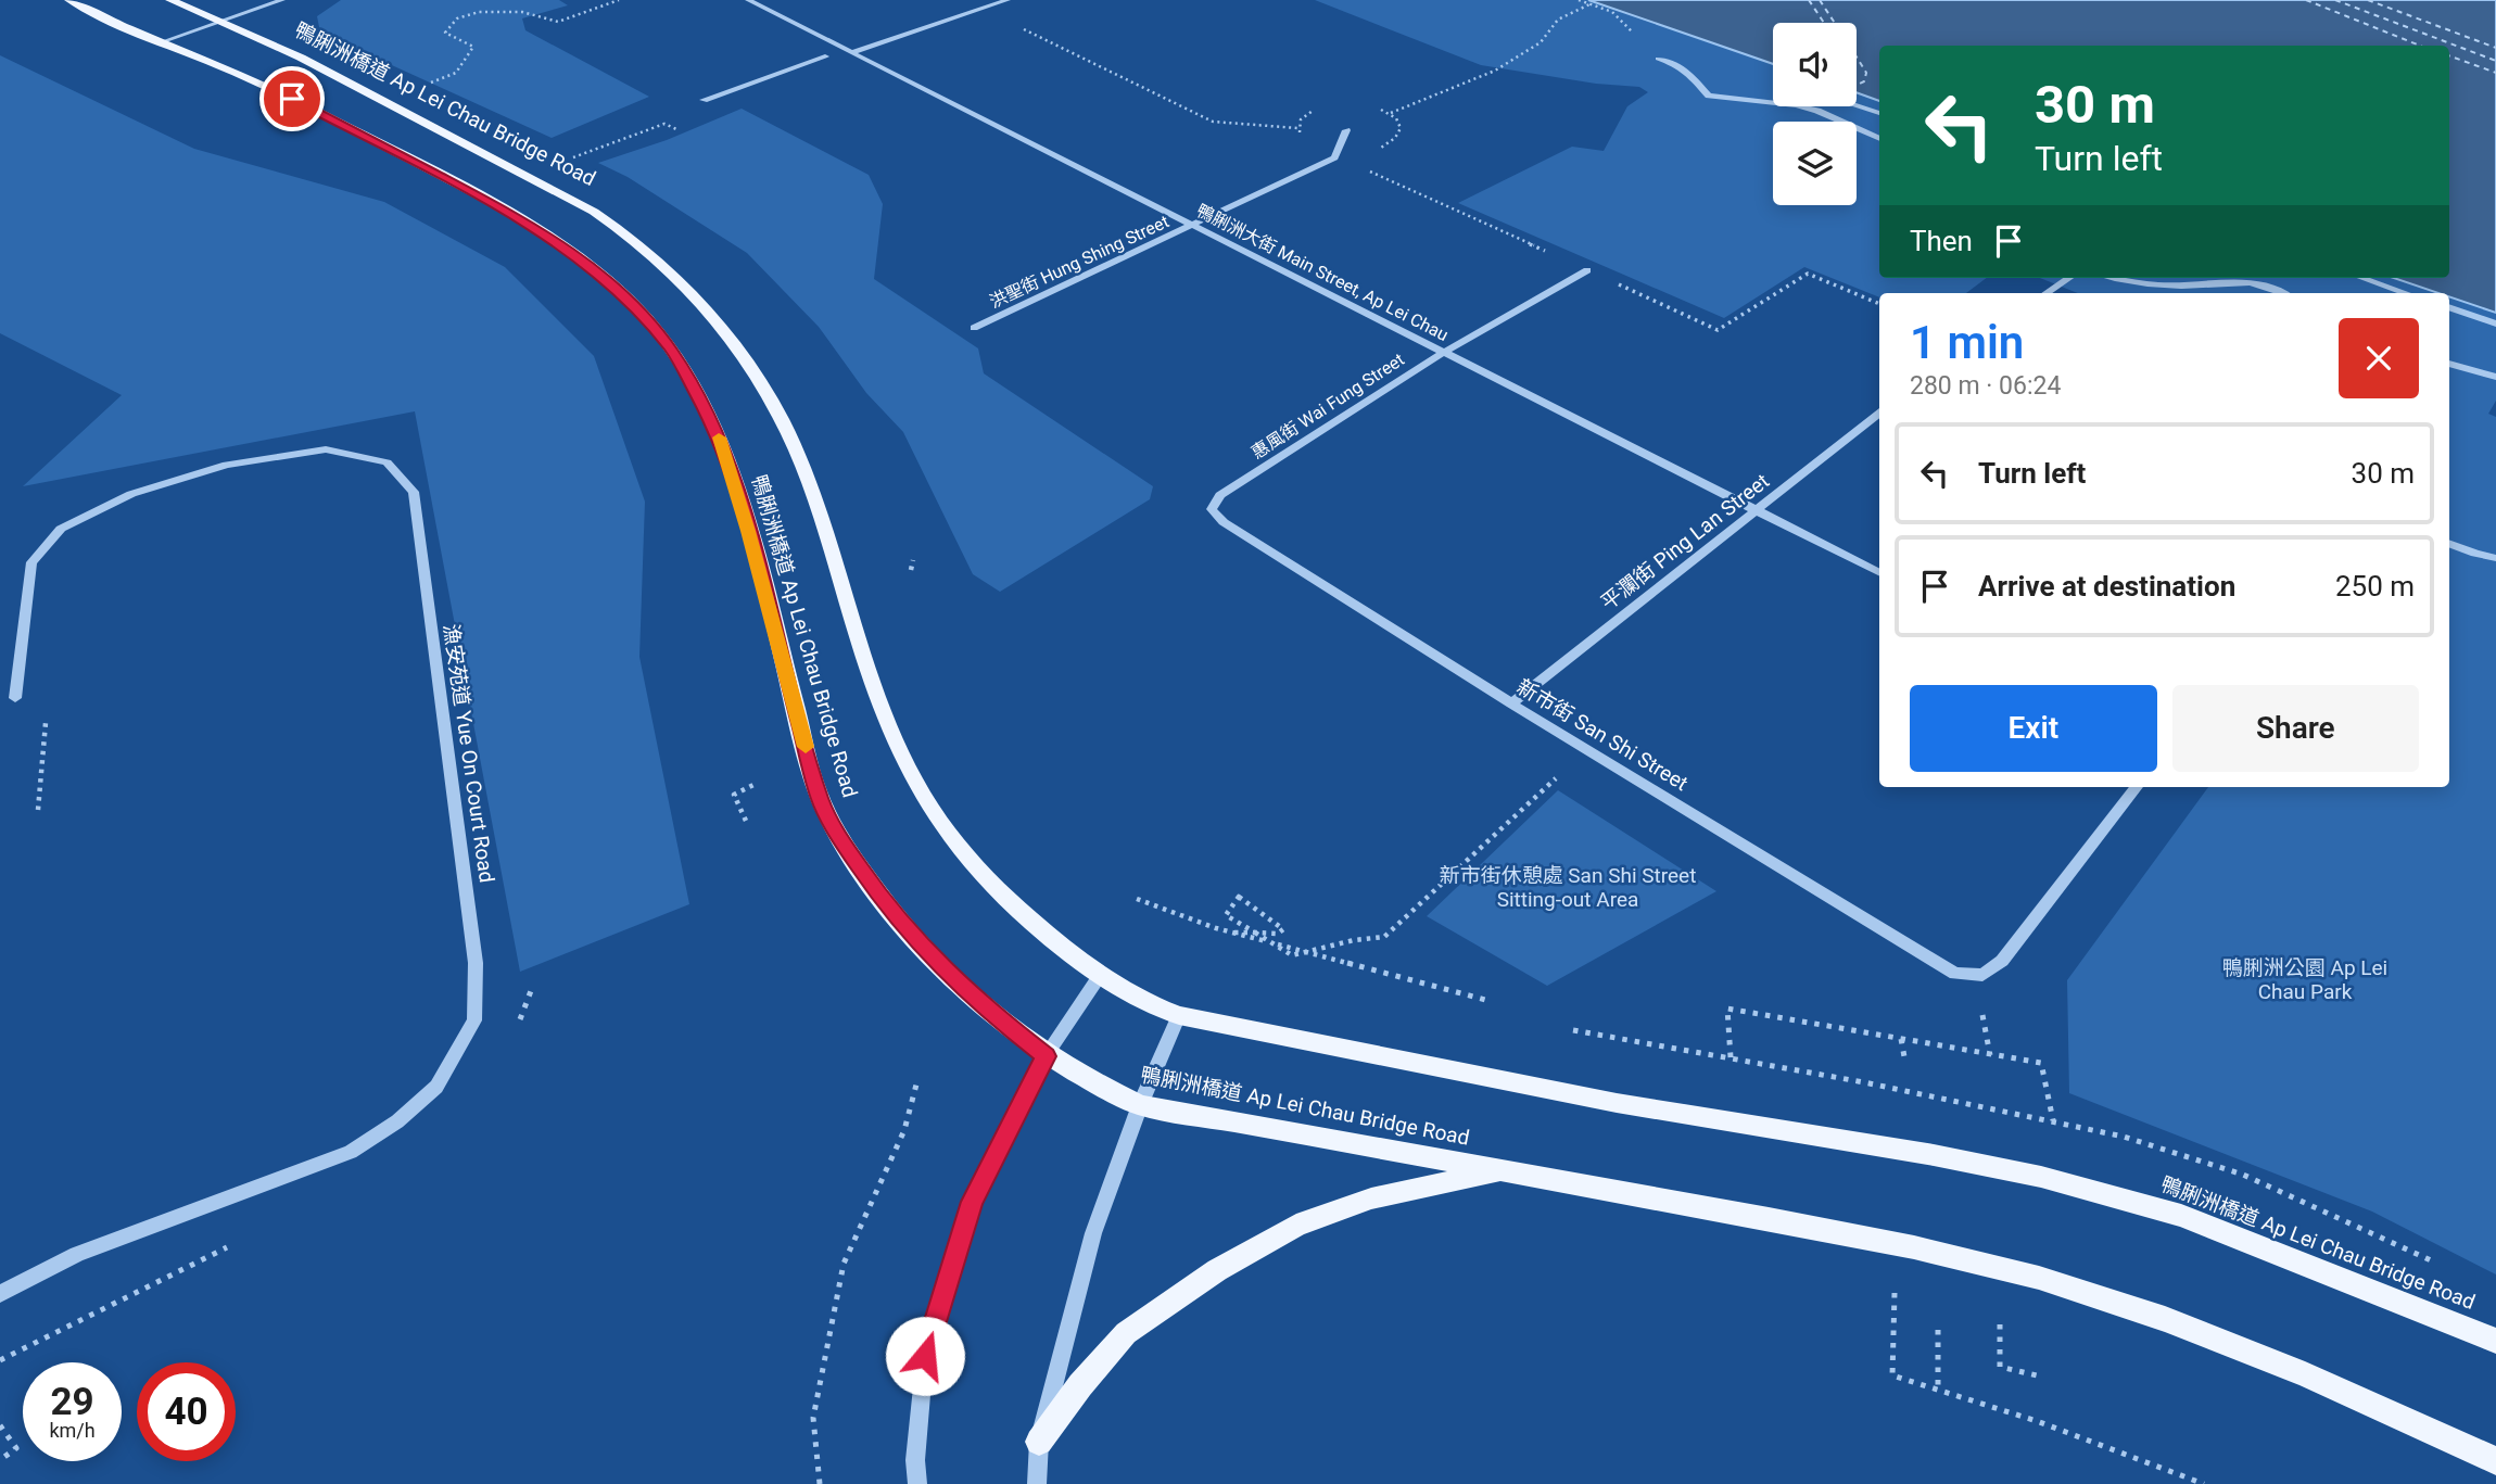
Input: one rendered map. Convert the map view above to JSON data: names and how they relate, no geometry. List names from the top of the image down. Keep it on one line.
{"streets":{"main road":["鴨脷洲橋道 Ap Lei Chau Bridge Road"],"street":["洪聖街 Hung Shing Street","鴨脷洲大街 Main Street, Ap Lei Chau","惠風街 Wai Fung Street","平瀾街 Ping Lan Street","新市街 San Shi Street","漁安苑道 Yue On Court Road"]},"crossings":[["洪聖街 Hung Shing Street","鴨脷洲大街 Main Street, Ap Lei Chau"],["鴨脷洲大街 Main Street, Ap Lei Chau","惠風街 Wai Fung Street"],["鴨脷洲大街 Main Street, Ap Lei Chau","平瀾街 Ping Lan Street"],["惠風街 Wai Fung Street","新市街 San Shi Street"],["平瀾街 Ping Lan Street","新市街 San Shi Street"]],"parks":["新市街休憩處 San Shi Street Sitting-out Area","鴨脷洲公園 Ap Lei Chau Park"],"page":{"turn":["30 m","Turn left"],"then":"Then","heading":["1 min","280 m · 06:24"],"list":[{"name":"Turn left","value":"30 m"},{"name":"Arrive at destination","value":"250 m"}],"buttons":["Exit","Share"],"speed":"29 km/h","limit":"40"}}
